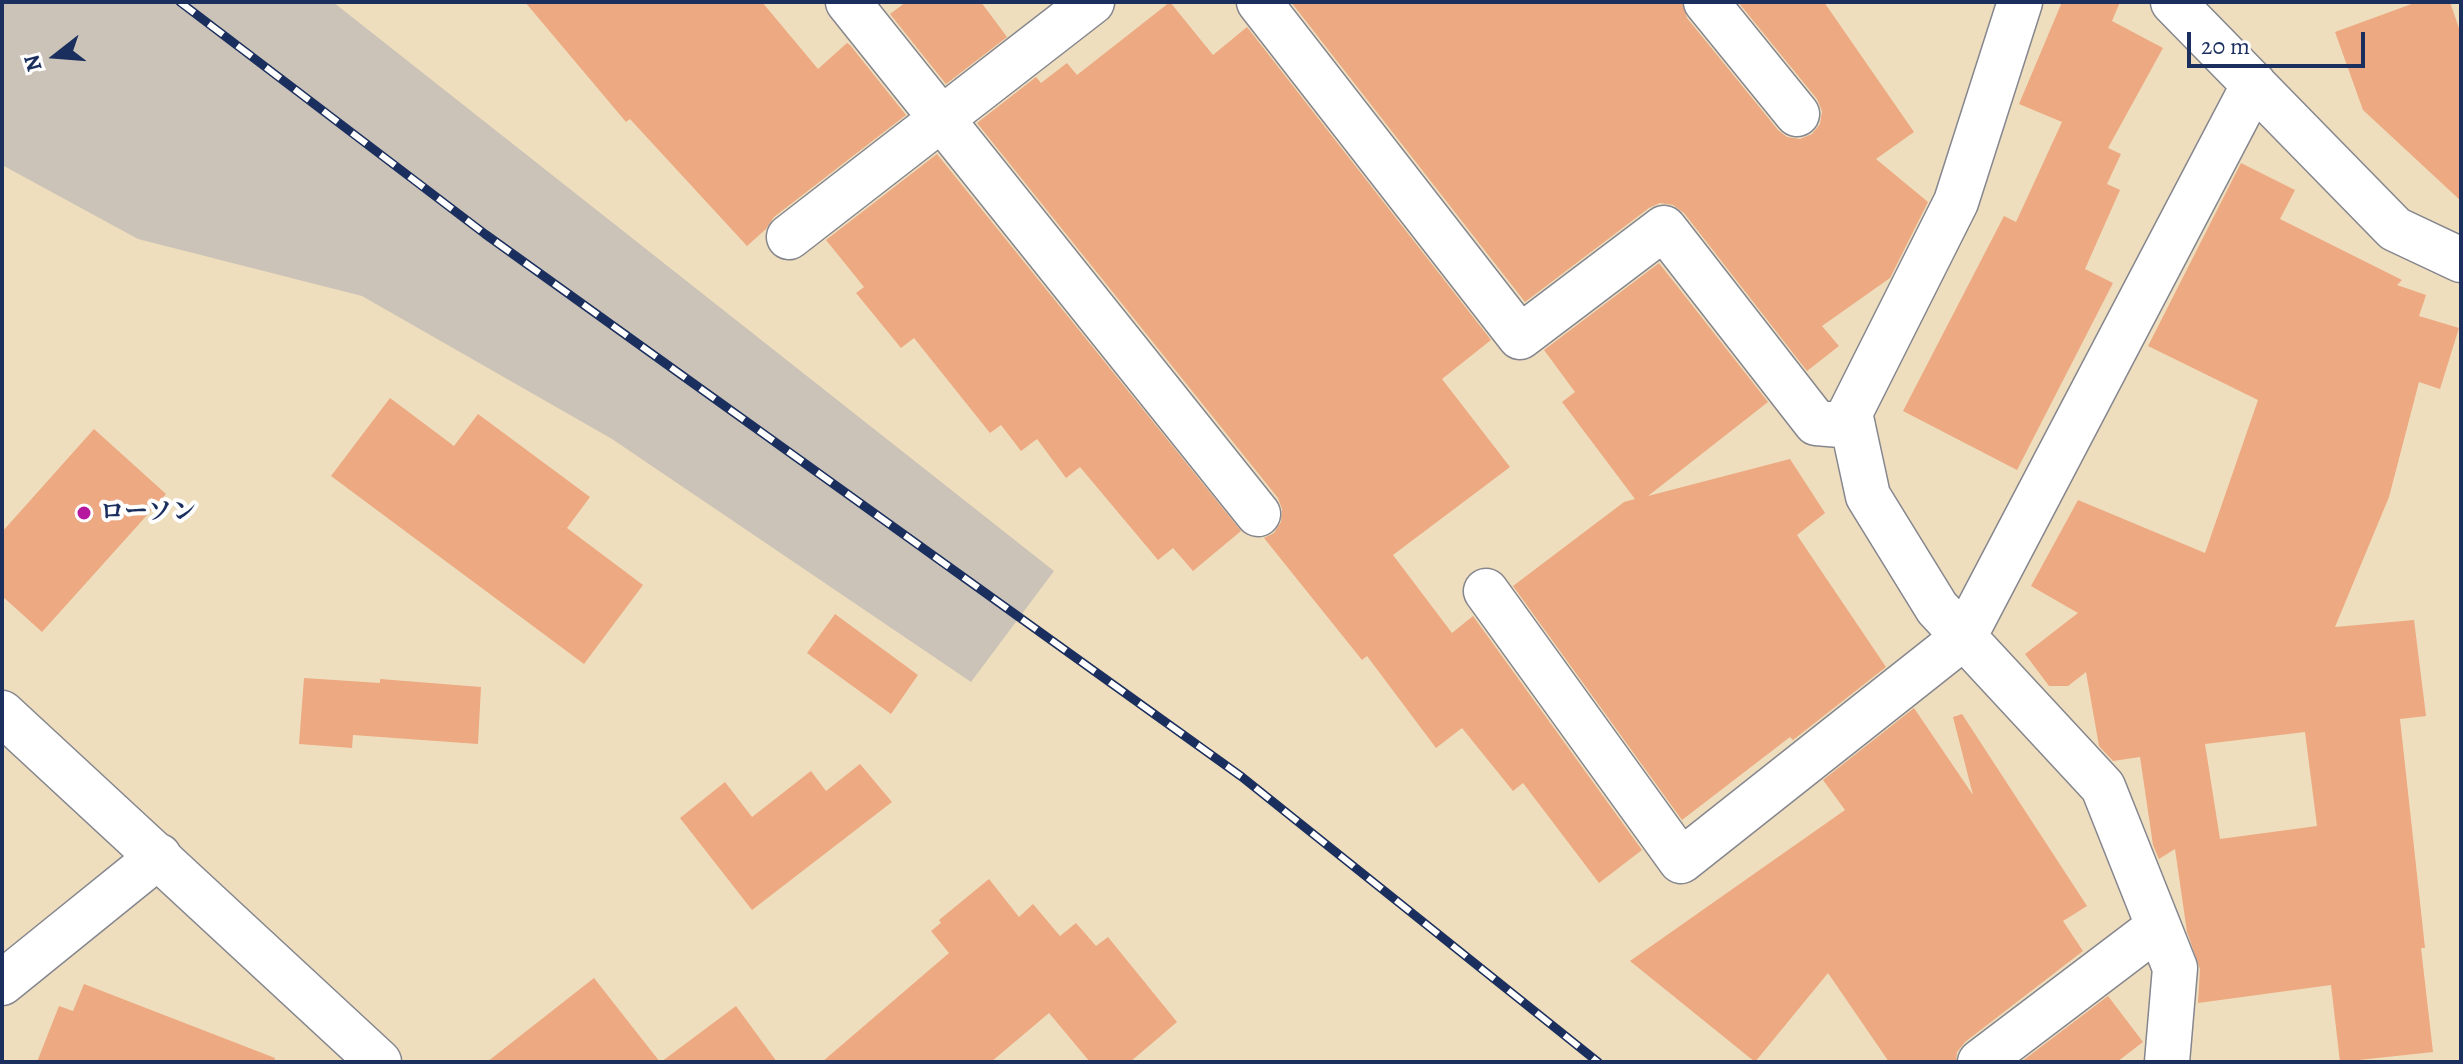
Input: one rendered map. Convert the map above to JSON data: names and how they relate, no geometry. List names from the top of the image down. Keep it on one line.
{"places":["ローソン"],"scale_bar":"20 m","north":"left"}
